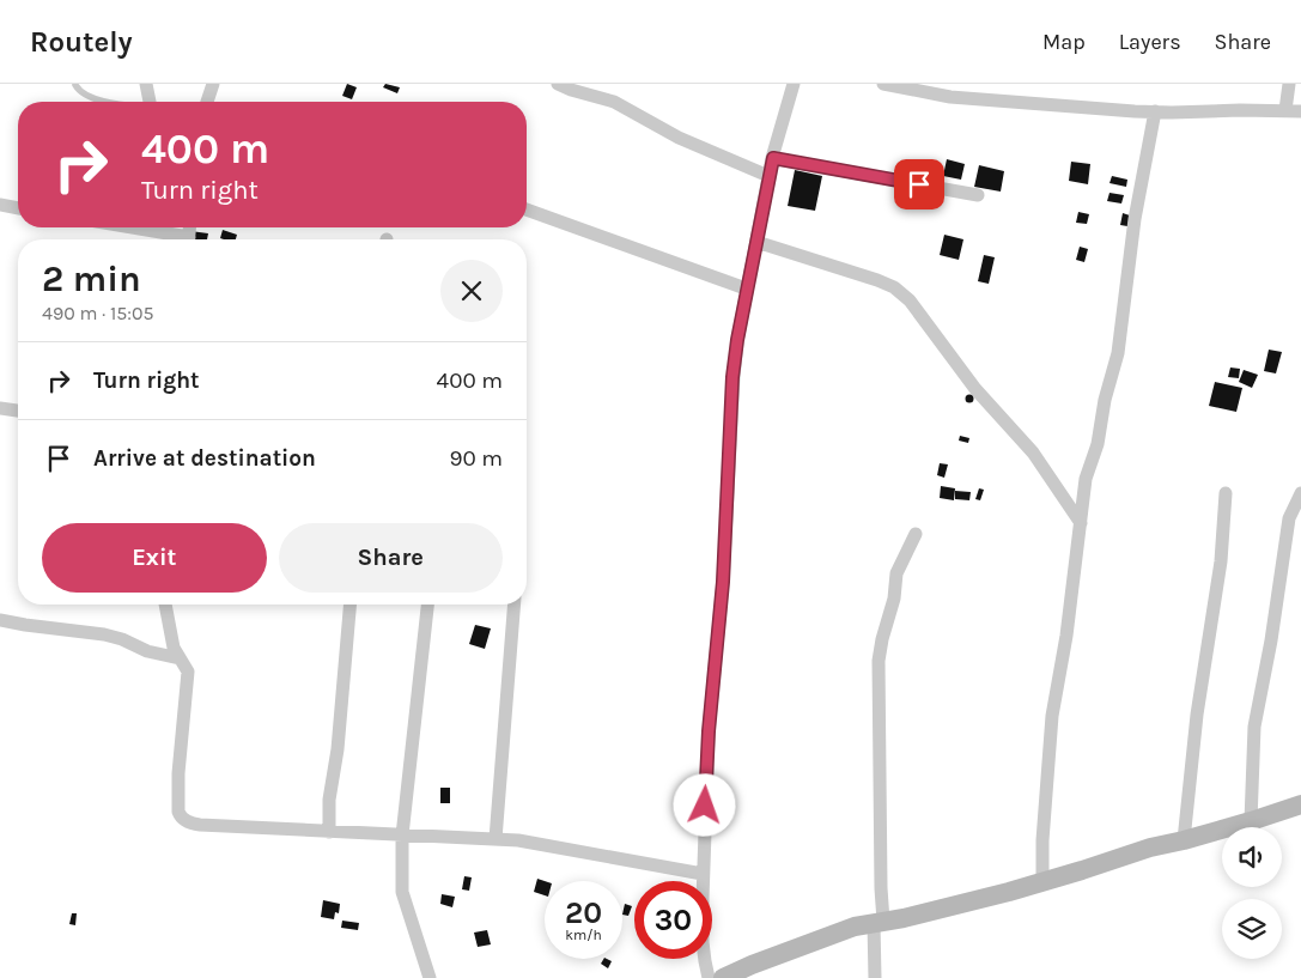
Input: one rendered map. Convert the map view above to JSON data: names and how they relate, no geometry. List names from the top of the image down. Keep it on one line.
{"page":{"header":"Routely","nav":["Map","Layers","Share"],"turn":["400 m","Turn right"],"heading":["2 min","490 m · 15:05"],"list":[{"name":"Turn right","value":"400 m"},{"name":"Arrive at destination","value":"90 m"}],"buttons":["Exit","Share"],"speed":"20 km/h","limit":"30"}}
